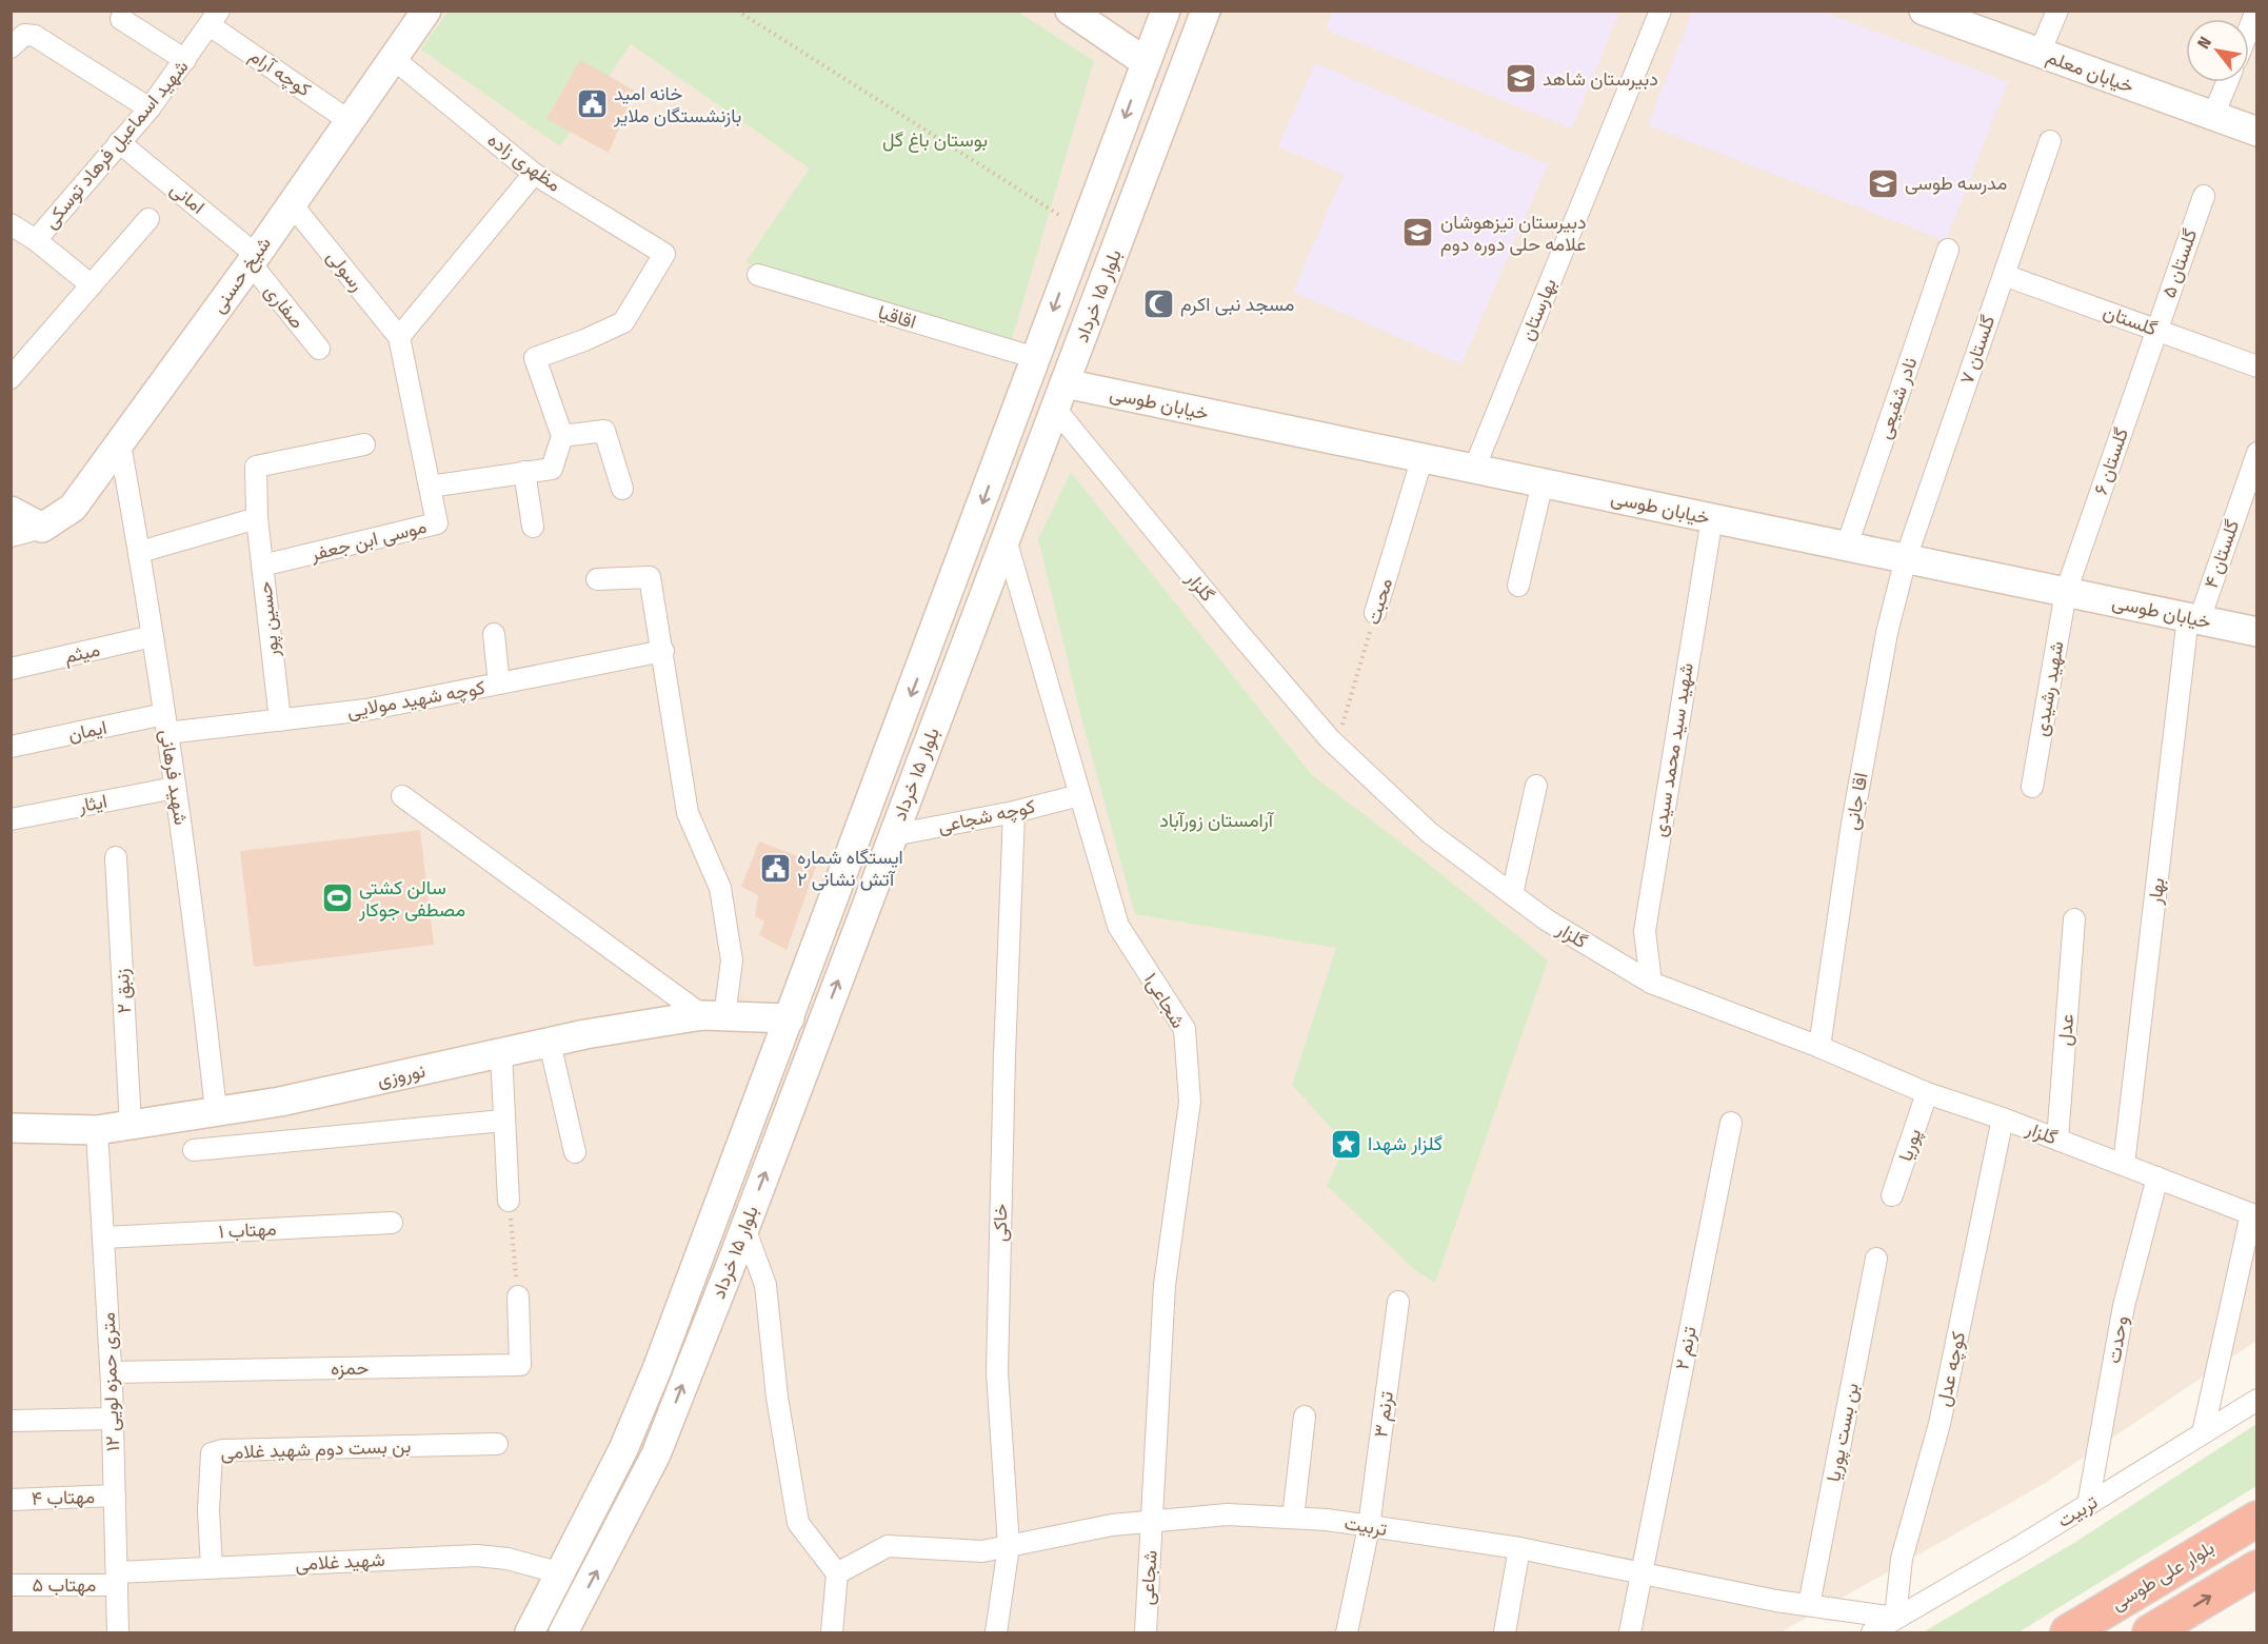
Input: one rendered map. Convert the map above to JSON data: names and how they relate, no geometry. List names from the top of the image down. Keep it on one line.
{"streets":{"highway":["بلوار علی طوسی"],"main road":["خیابان معلم","شیخ حسنی","بلوار ۱۵ خرداد","خیابان طوسی","نوروزی"],"street":["کوچه آرام","شهید اسماعیل فرهاد توسکی","مظهری زاده","امانی","گلستان ۵","رسولی","صفاری","بهارستان","اقاقیا","گلستان","گلستان ۷","نادر شفیعی","گلستان ۶","موسی ابن جعفر","گلستان ۴","گلزار","محبت","حسین پور","میثم","شهید رشیدی","کوچه شهید مولایی","ایمان","شهید سید محمد سیدی","شهید فرهانی","اقا جانی","ایثار","کوچه شجاعی","بهار","زنبق ۲","شجاعی۱","عدل","پوریا","خاکی","مهتاب ۱","وحدت","ترنم ۲","حمزه","کوچه عدل","۱۲ متری حمزه لویی","ترنم ۳","بن بست پوریا","بن بست دوم شهید غلامی","مهتاب ۴","تربیت","شهید غلامی","شجاعی","مهتاب ۵"]},"crossings":[["کوچه آرام","شهید اسماعیل فرهاد توسکی"],["کوچه آرام","شیخ حسنی"],["شهید اسماعیل فرهاد توسکی","امانی"],["مظهری زاده","شیخ حسنی"],["امانی","شیخ حسنی"],["امانی","صفاری"],["گلستان ۵","گلستان"],["گلستان ۵","گلستان ۶"],["رسولی","شیخ حسنی"],["رسولی","موسی ابن جعفر"],["شیخ حسنی","صفاری"],["شیخ حسنی","شهید فرهانی"],["بلوار ۱۵ خرداد","اقاقیا"],["بلوار ۱۵ خرداد","خیابان طوسی"],["بلوار ۱۵ خرداد","گلزار"],["بلوار ۱۵ خرداد","کوچه شجاعی"],["بلوار ۱۵ خرداد","شجاعی۱"],["بلوار ۱۵ خرداد","نوروزی"],["بلوار ۱۵ خرداد","شهید غلامی"],["بهارستان","خیابان طوسی"],["گلستان","گلستان ۷"],["گلستان","گلستان ۶"],["گلستان ۷","خیابان طوسی"],["گلستان ۷","اقا جانی"],["نادر شفیعی","خیابان طوسی"],["خیابان طوسی","گلستان ۶"],["خیابان طوسی","گلستان ۴"],["خیابان طوسی","گلزار"],["خیابان طوسی","محبت"],["خیابان طوسی","شهید رشیدی"],["خیابان طوسی","شهید سید محمد سیدی"],["خیابان طوسی","اقا جانی"],["خیابان طوسی","بهار"],["گلستان ۶","شهید رشیدی"],["موسی ابن جعفر","حسین پور"],["گلستان ۴","بهار"],["گلزار","محبت"],["گلزار","شهید سید محمد سیدی"],["گلزار","اقا جانی"],["گلزار","بهار"],["گلزار","عدل"],["گلزار","پوریا"],["گلزار","وحدت"],["گلزار","کوچه عدل"],["حسین پور","کوچه شهید مولایی"],["میثم","شهید فرهانی"],["کوچه شهید مولایی","ایمان"],["کوچه شهید مولایی","شهید فرهانی"],["ایمان","شهید فرهانی"],["شهید فرهانی","ایثار"],["شهید فرهانی","نوروزی"],["کوچه شجاعی","شجاعی۱"],["کوچه شجاعی","خاکی"],["زنبق ۲","نوروزی"],["شجاعی۱","تربیت"],["شجاعی۱","شجاعی"],["نوروزی","۱۲ متری حمزه لویی"],["خاکی","تربیت"],["مهتاب ۱","۱۲ متری حمزه لویی"],["وحدت","تربیت"],["ترنم ۲","تربیت"],["حمزه","۱۲ متری حمزه لویی"],["کوچه عدل","تربیت"],["۱۲ متری حمزه لویی","مهتاب ۴"],["۱۲ متری حمزه لویی","شهید غلامی"],["۱۲ متری حمزه لویی","مهتاب ۵"],["ترنم ۳","تربیت"],["بن بست پوریا","تربیت"],["بن بست دوم شهید غلامی","شهید غلامی"],["تربیت","شجاعی"],["شهید غلامی","مهتاب ۵"]],"parks":["بوستان باغ گل","آرامستان زورآباد"],"places":{"school or university":["دبیرستان شاهد","مدرسه طوسی","دبیرستان تیزهوشان علامه حلی دوره دوم"],"public building":["خانه امید بازنشستگان ملایر","ایستگاه شماره ۲ آتش نشانی"],"mosque":["مسجد نبی اکرم"],"sports":["سالن کشتی مصطفی جوکار"],"place":["گلزار شهدا"]},"north":"top left"}
